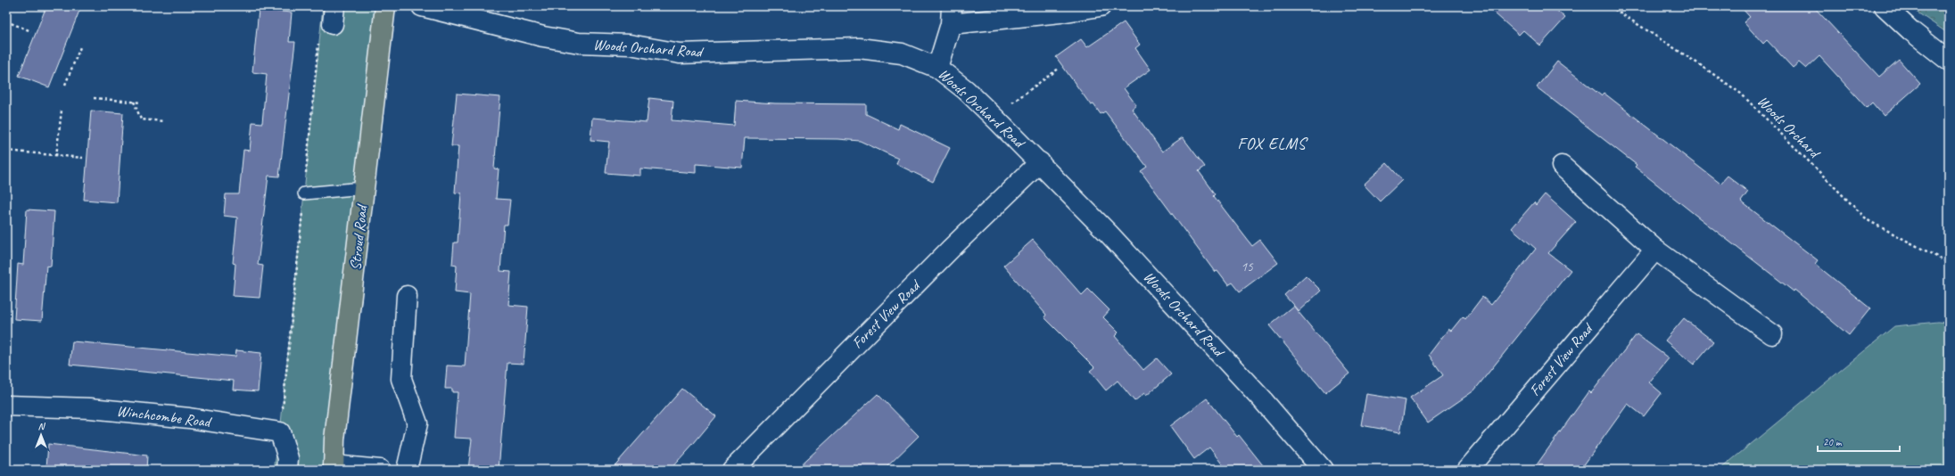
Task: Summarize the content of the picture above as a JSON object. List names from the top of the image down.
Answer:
{
  "streets": {
    "main road": ["Stroud Road"],
    "street": ["Woods Orchard Road", "Forest View Road", "Winchcombe Road"],
    "path": ["Woods Orchard"]
  },
  "crossings": [
    ["Woods Orchard Road", "Forest View Road"]
  ],
  "districts": ["FOX ELMS"],
  "house_numbers": ["15"],
  "scale_bar": "20 m",
  "north": "top"
}
